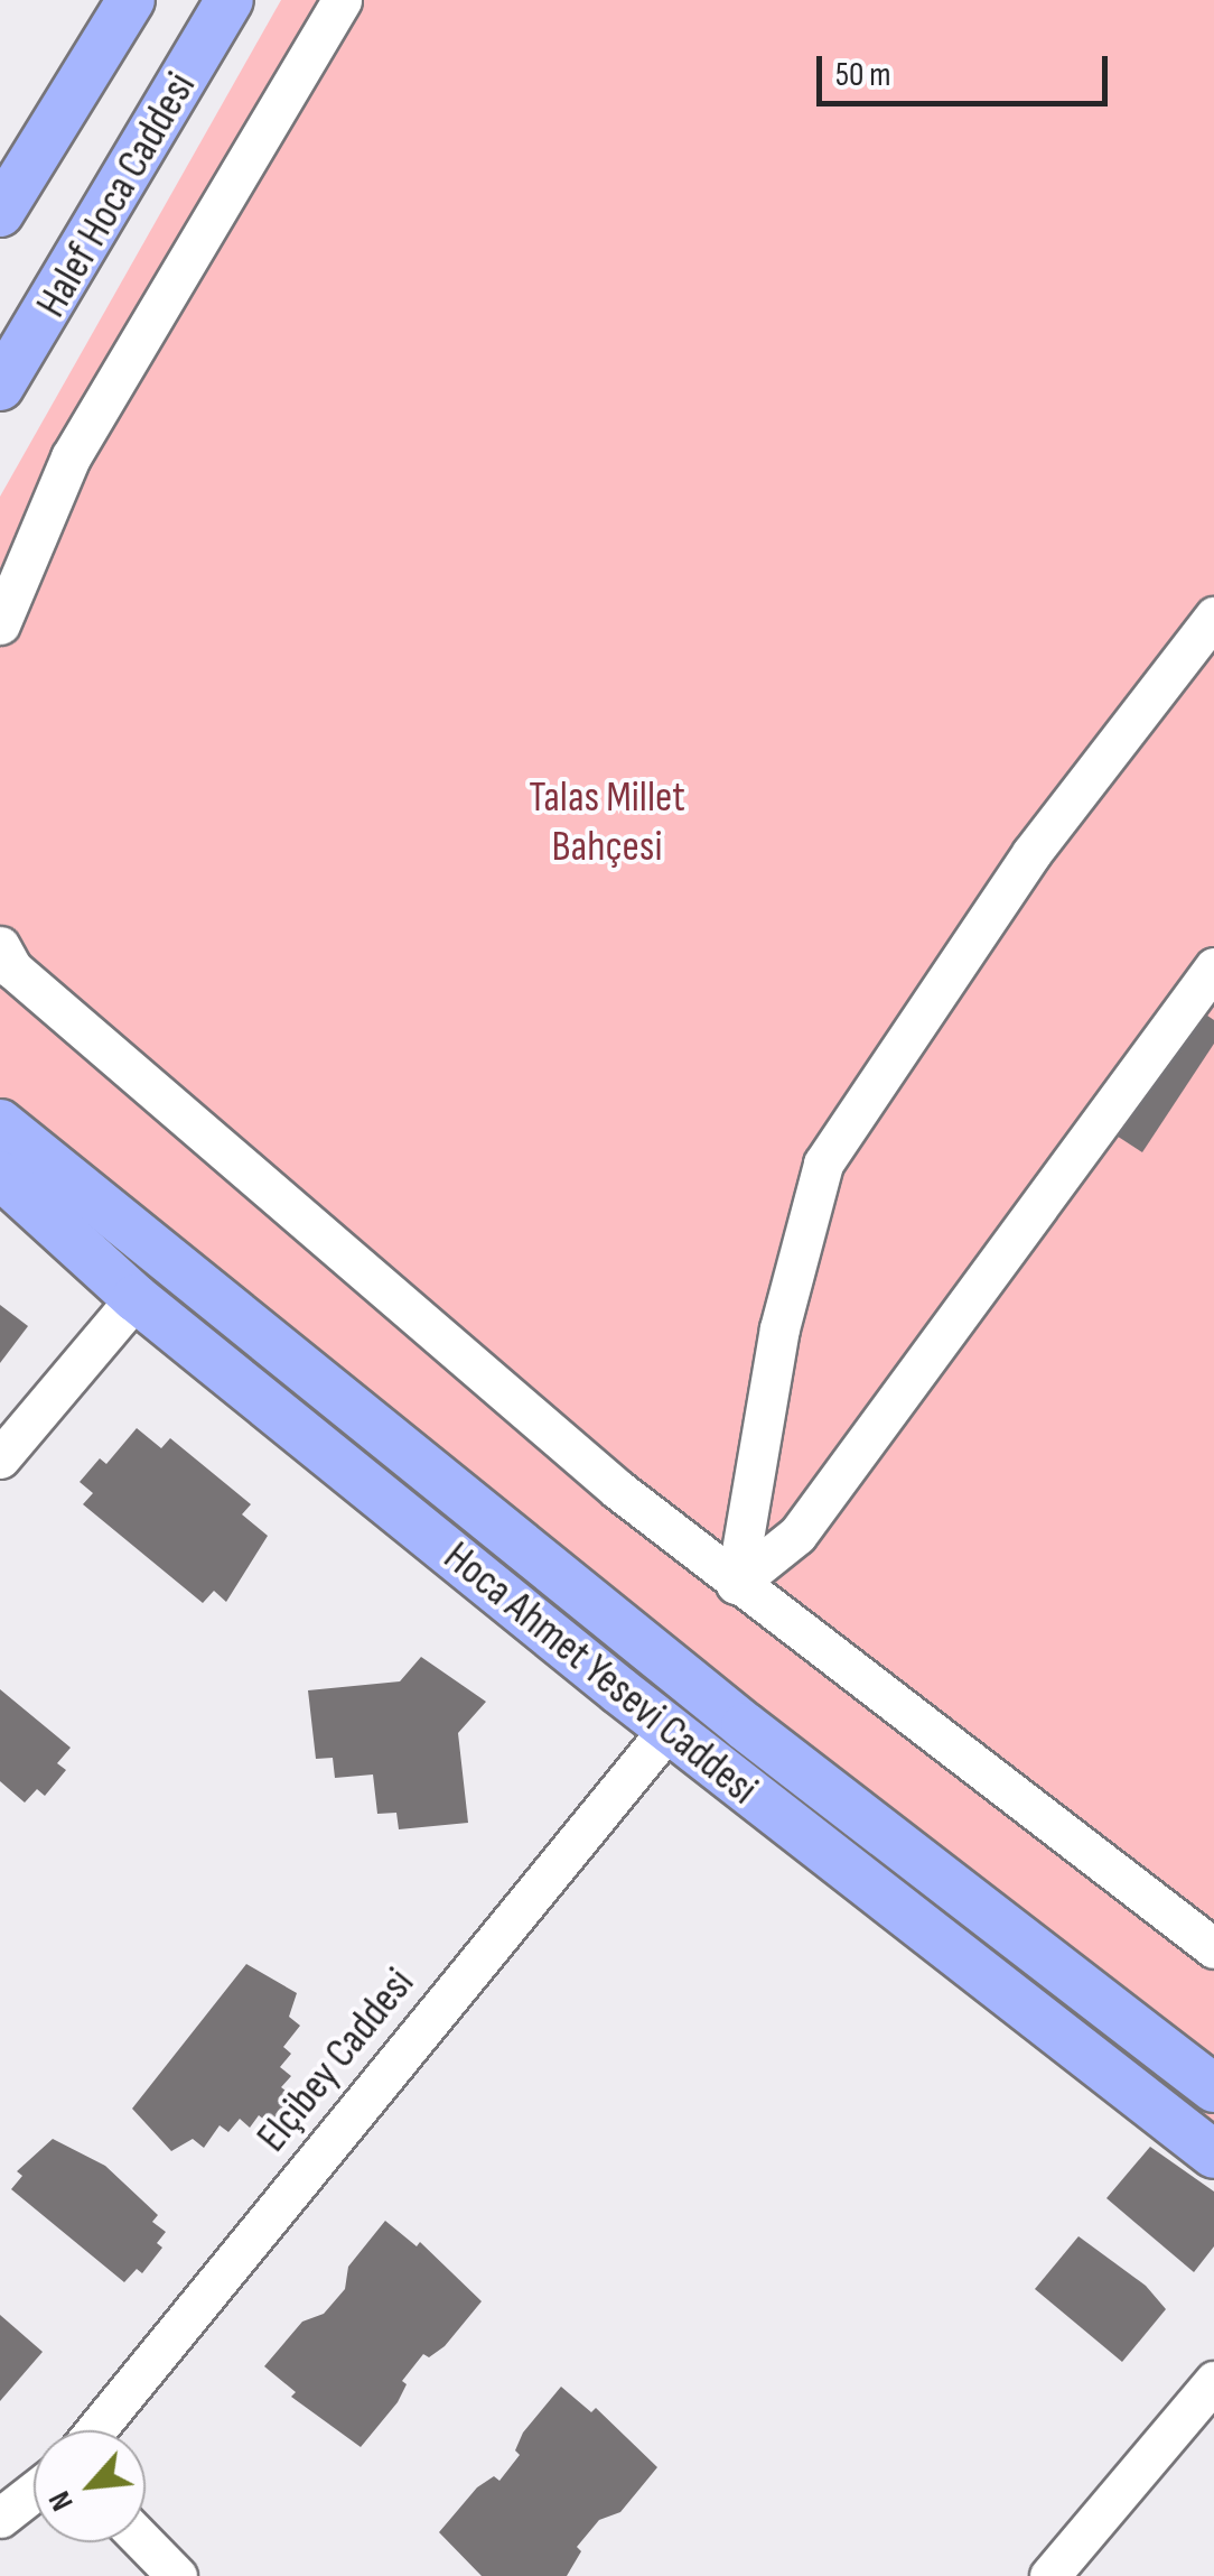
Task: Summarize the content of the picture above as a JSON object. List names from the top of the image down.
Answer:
{
  "streets": {
    "main road": ["Halef Hoca Caddesi", "Hoca Ahmet Yesevi Caddesi"],
    "street": ["Elçibey Caddesi"]
  },
  "crossings": [
    ["Hoca Ahmet Yesevi Caddesi", "Elçibey Caddesi"]
  ],
  "parks": ["Talas Millet Bahçesi"],
  "scale_bar": "50 m",
  "north": "bottom left"
}
